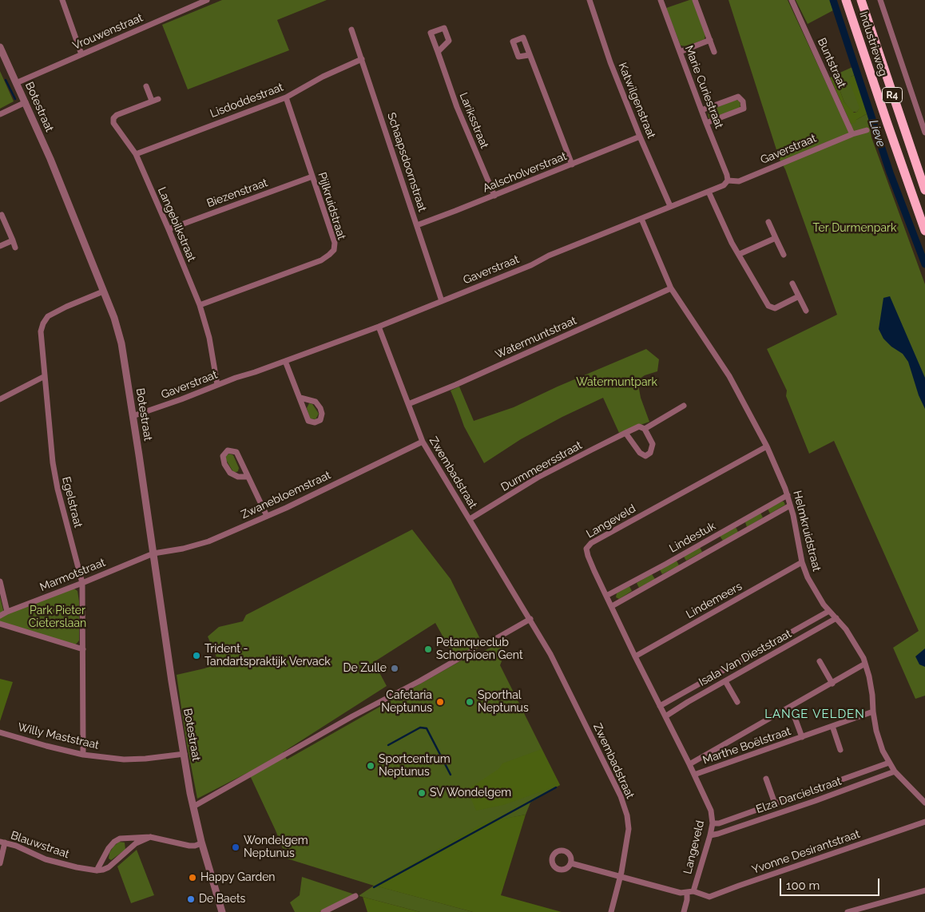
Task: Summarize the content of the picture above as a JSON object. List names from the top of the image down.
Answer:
{
  "streets": {
    "highway": ["Industrieweg", "R4"],
    "street": [
      "Vrouwenstraat",
      "Buntstraat",
      "Marie Curiestraat",
      "Lisdoddestraat",
      "Katwilgenstraat",
      "Botestraat",
      "Lariksstraat",
      "Gaverstraat",
      "Schaapsdoornstraat",
      "Aalscholverstraat",
      "Biezenstraat",
      "Pijlkruidstraat",
      "Langebilkstraat",
      "Watermuntstraat",
      "Durmmeersstraat",
      "Zwembadstraat",
      "Zwanebloemstraat",
      "Egelstraat",
      "Langeveld",
      "Helmkruidstraat",
      "Lindestuk",
      "Marmotstraat",
      "Lindemeers",
      "Isala Van Dieststraat",
      "Willy Maststraat",
      "Marthe Boëlstraat",
      "Elza Darcielstraat",
      "Blauwstraat",
      "Yvonne Desirantstraat"
    ]
  },
  "crossings": [
    ["Vrouwenstraat", "Botestraat"],
    ["Buntstraat", "Gaverstraat"],
    ["Marie Curiestraat", "Gaverstraat"],
    ["Lisdoddestraat", "Schaapsdoornstraat"],
    ["Lisdoddestraat", "Pijlkruidstraat"],
    ["Lisdoddestraat", "Langebilkstraat"],
    ["Katwilgenstraat", "Gaverstraat"],
    ["Katwilgenstraat", "Aalscholverstraat"],
    ["Botestraat", "Gaverstraat"],
    ["Botestraat", "Zwanebloemstraat"],
    ["Botestraat", "Egelstraat"],
    ["Botestraat", "Marmotstraat"],
    ["Botestraat", "Willy Maststraat"],
    ["Lariksstraat", "Aalscholverstraat"],
    ["Gaverstraat", "Schaapsdoornstraat"],
    ["Gaverstraat", "Langebilkstraat"],
    ["Gaverstraat", "Zwembadstraat"],
    ["Gaverstraat", "Helmkruidstraat"],
    ["Schaapsdoornstraat", "Aalscholverstraat"],
    ["Biezenstraat", "Pijlkruidstraat"],
    ["Biezenstraat", "Langebilkstraat"],
    ["Pijlkruidstraat", "Langebilkstraat"],
    ["Watermuntstraat", "Zwembadstraat"],
    ["Watermuntstraat", "Helmkruidstraat"],
    ["Durmmeersstraat", "Zwembadstraat"],
    ["Zwembadstraat", "Zwanebloemstraat"],
    ["Zwanebloemstraat", "Marmotstraat"],
    ["Egelstraat", "Marmotstraat"],
    ["Egelstraat", "Willy Maststraat"],
    ["Langeveld", "Helmkruidstraat"],
    ["Langeveld", "Lindestuk"],
    ["Langeveld", "Lindemeers"],
    ["Langeveld", "Isala Van Dieststraat"],
    ["Langeveld", "Marthe Boëlstraat"],
    ["Langeveld", "Elza Darcielstraat"],
    ["Langeveld", "Yvonne Desirantstraat"],
    ["Helmkruidstraat", "Lindestuk"],
    ["Helmkruidstraat", "Lindemeers"],
    ["Helmkruidstraat", "Isala Van Dieststraat"],
    ["Helmkruidstraat", "Marthe Boëlstraat"],
    ["Helmkruidstraat", "Elza Darcielstraat"]
  ],
  "districts": ["LANGE VELDEN"],
  "water": ["Lieve"],
  "parks": ["Ter Durmenpark", "Watermuntpark", "Park Pieter Cieterslaan"],
  "places": [
    "Petanqueclub Schorpioen Gent",
    "Trident - Tandartspraktijk Vervack",
    "De Zulle",
    "Cafetaria Neptunus",
    "Sporthal Neptunus",
    "Sportcentrum Neptunus",
    "SV Wondelgem",
    "Wondelgem Neptunus",
    "Happy Garden",
    "De Baets"
  ],
  "scale_bar": "100 m"
}
